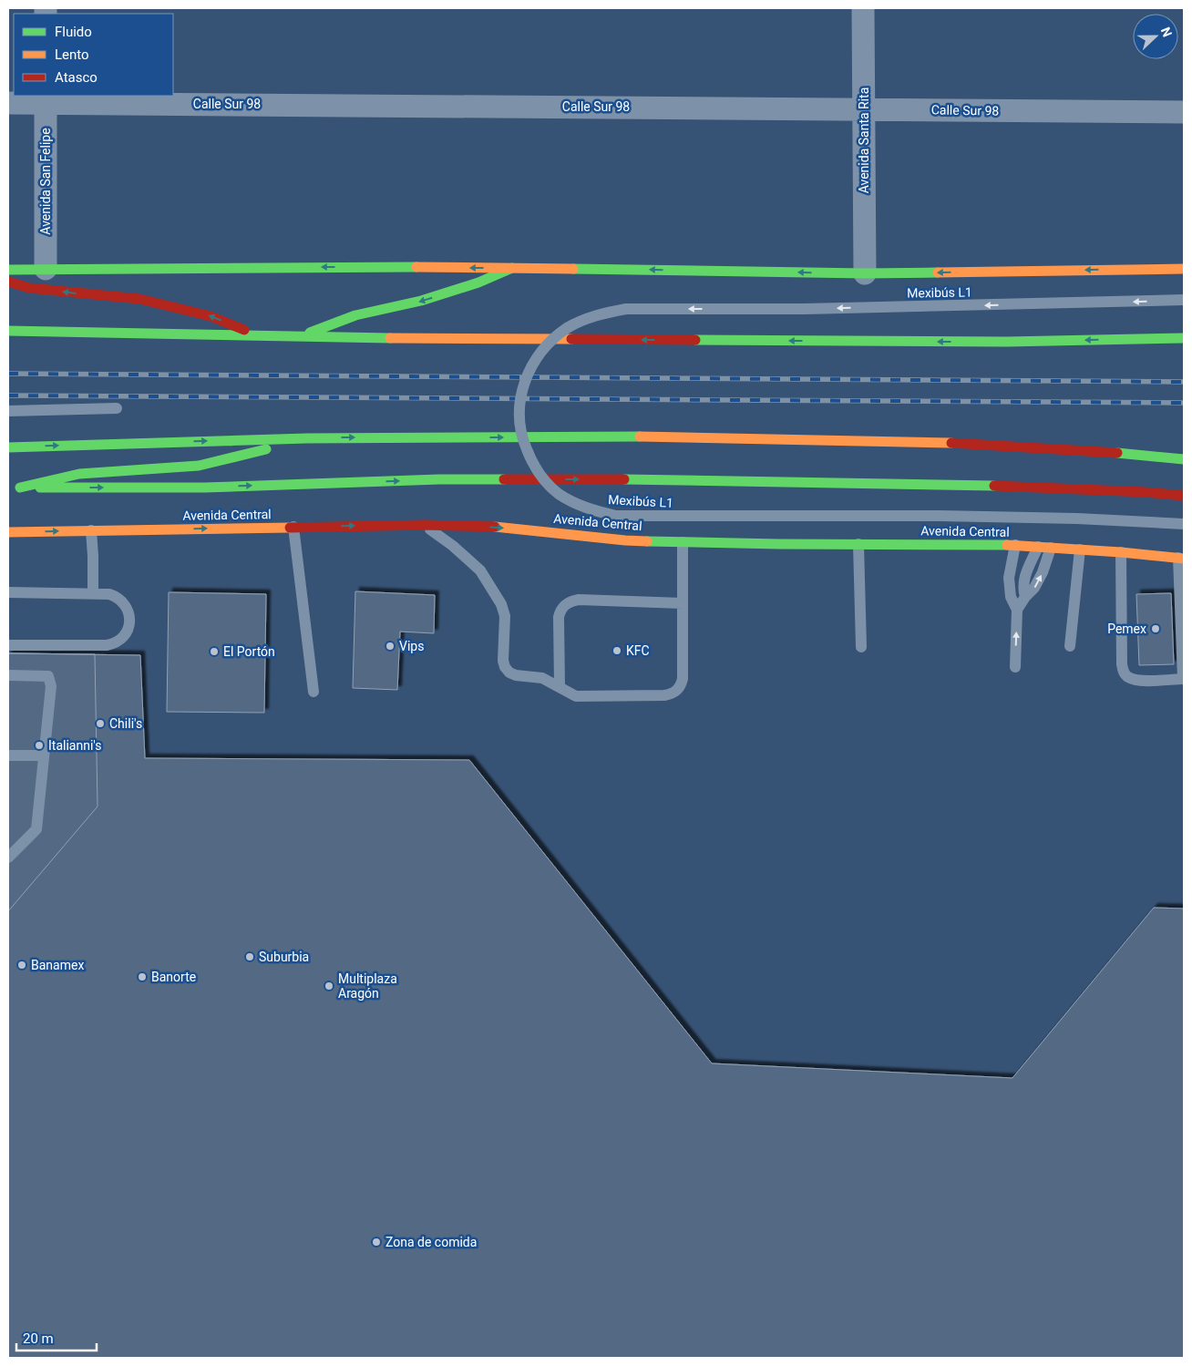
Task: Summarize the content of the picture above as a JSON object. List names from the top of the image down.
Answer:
{
  "streets": {
    "main road": ["Avenida Central"],
    "street": ["Calle Sur 98", "Avenida Santa Rita", "Avenida San Felipe"],
    "lane": ["Mexibús L1"]
  },
  "crossings": [
    ["Calle Sur 98", "Avenida Santa Rita"],
    ["Calle Sur 98", "Avenida San Felipe"]
  ],
  "places": [
    "Pemex",
    "Vips",
    "KFC",
    "El Portón",
    "Chili's",
    "Italianni's",
    "Suburbia",
    "Banamex",
    "Banorte",
    "Multiplaza Aragón",
    "Zona de comida"
  ],
  "legend": ["Fluido", "Lento", "Atasco"],
  "scale_bar": "20 m",
  "north": "right"
}
